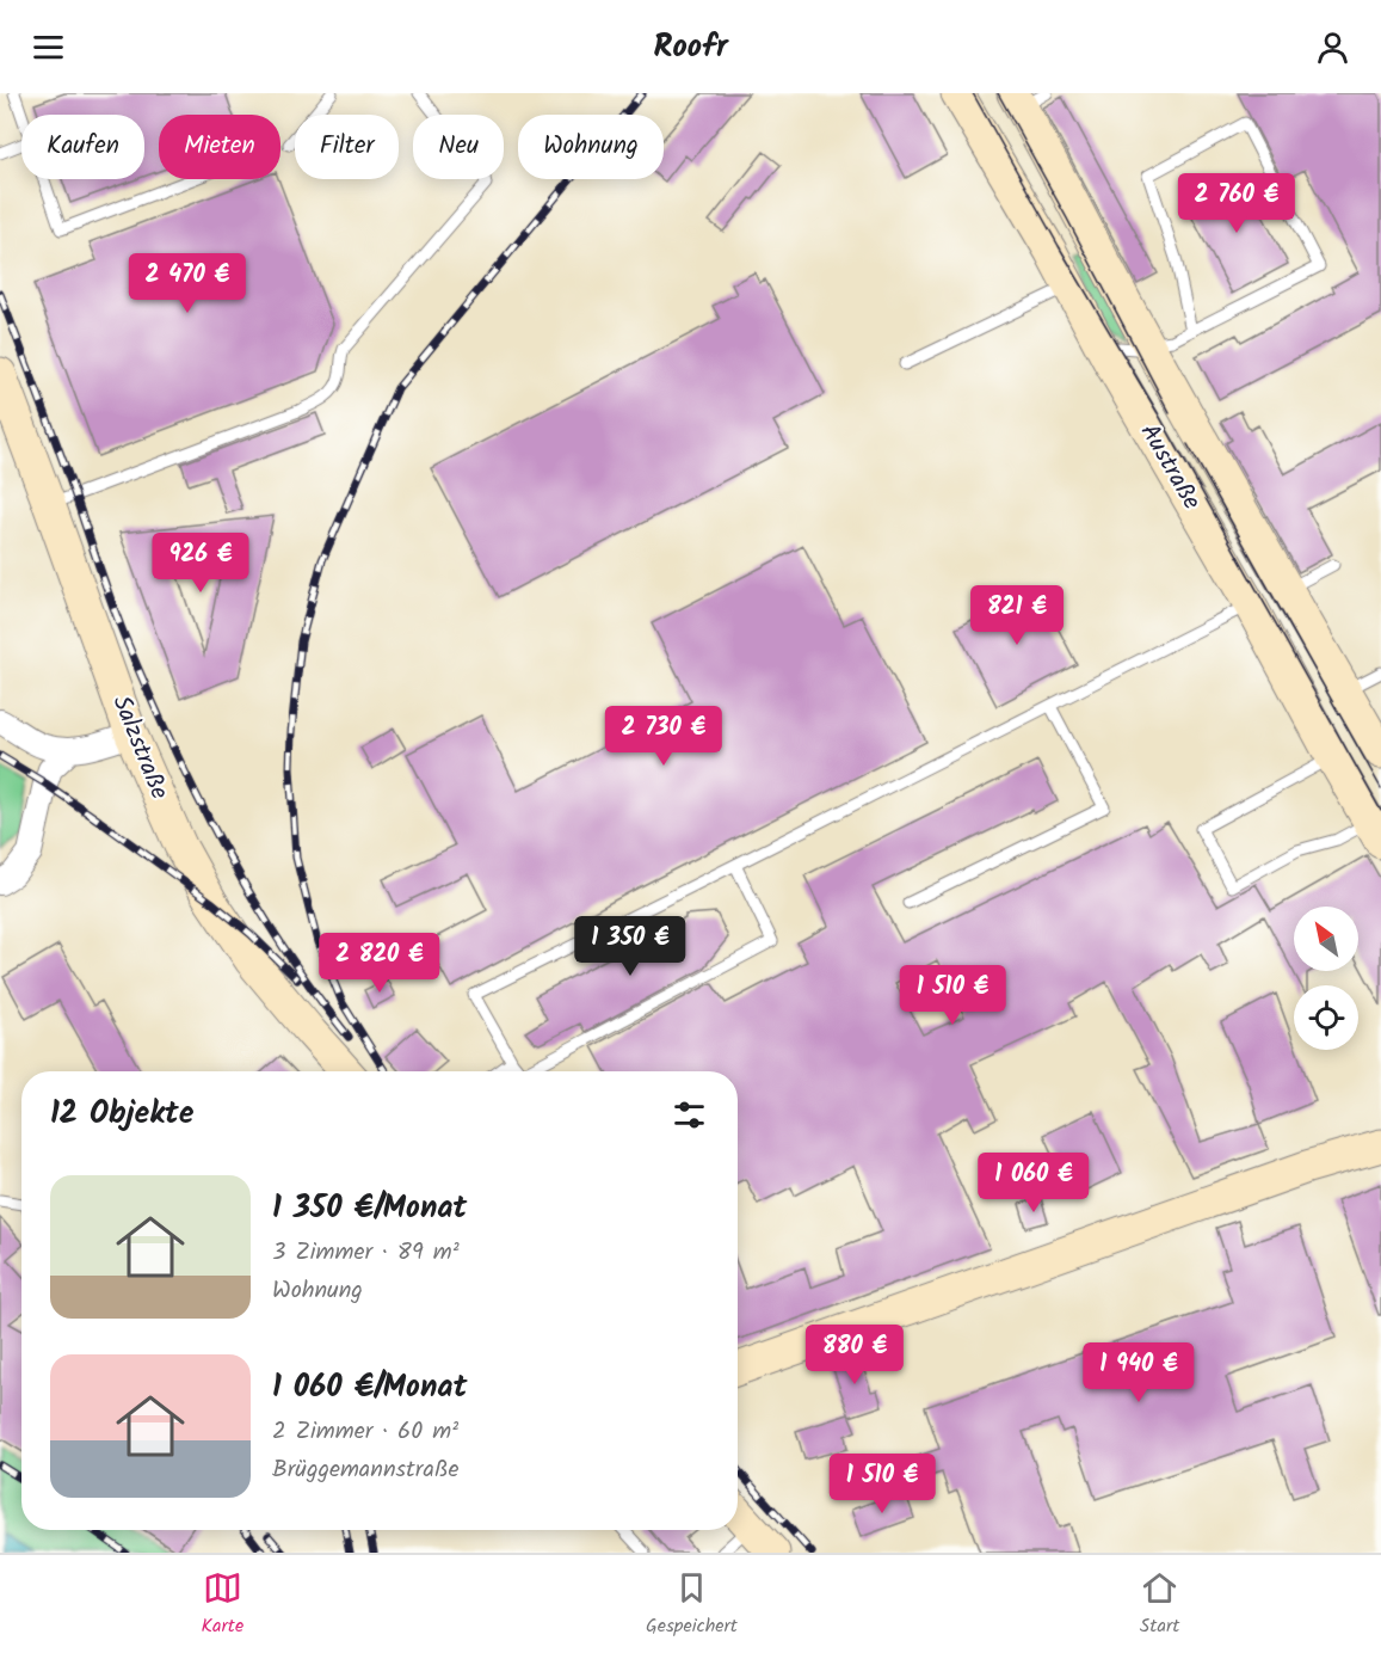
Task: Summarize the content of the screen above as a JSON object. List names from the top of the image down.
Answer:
{
  "streets": {
    "street": ["Austraße", "Salzstraße"]
  },
  "north": "top left",
  "page": {
    "header": "Roofr",
    "chip": [
      "Kaufen",
      "Mieten",
      "Filter",
      "Neu",
      "Wohnung"
    ],
    "price": [
      "2 760 €",
      "2 470 €",
      "926 €",
      "821 €",
      "2 730 €",
      "1 350 €",
      "2 820 €",
      "1 510 €",
      "1 060 €",
      "880 €",
      "1 940 €",
      "1 510 €"
    ],
    "heading": "12 Objekte",
    "list": [
      {
        "name": "1 350 €/Monat",
        "note": "3 Zimmer · 89 m² · Wohnung"
      },
      {
        "name": "1 060 €/Monat",
        "note": "2 Zimmer · 60 m² · Brüggemannstraße"
      }
    ],
    "tabs": ["Karte", "Gespeichert", "Start"]
  }
}
